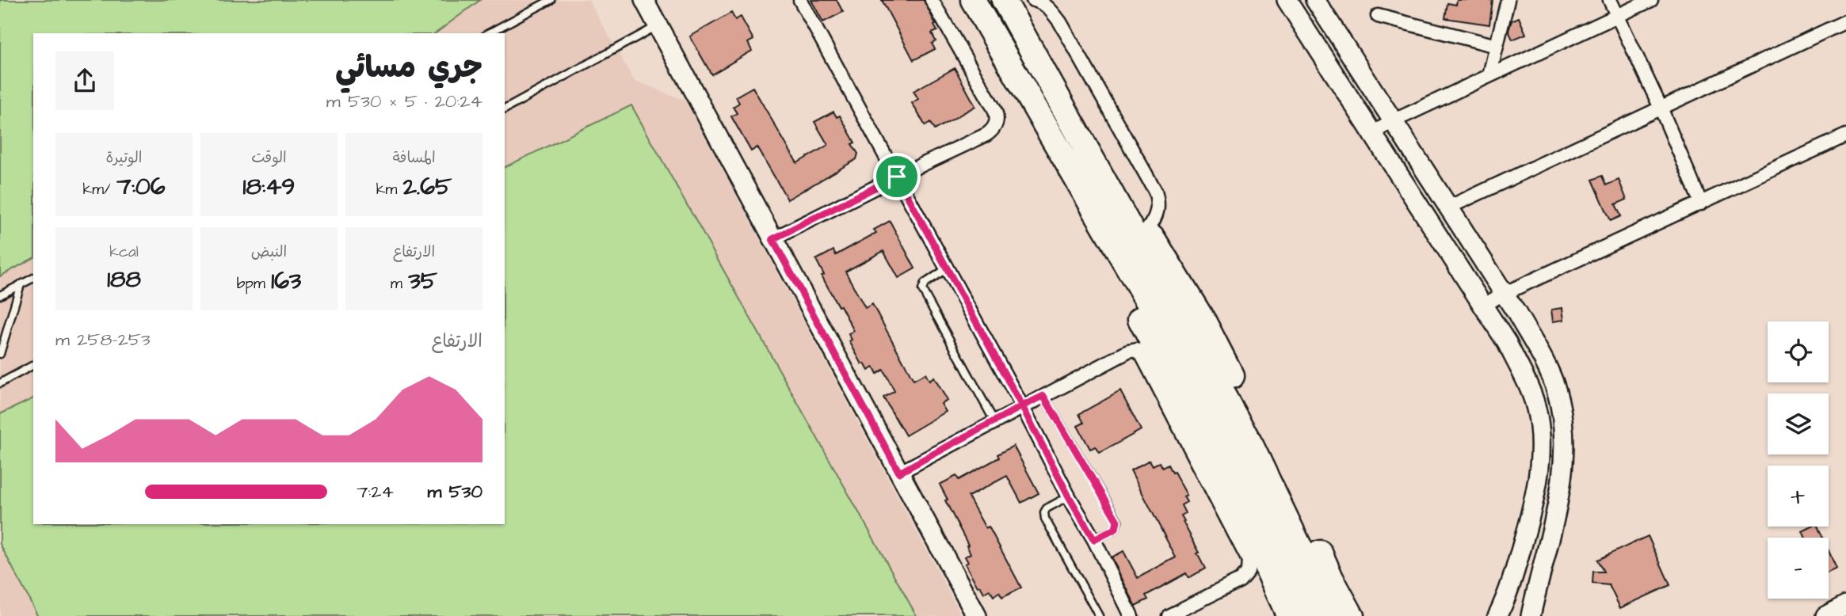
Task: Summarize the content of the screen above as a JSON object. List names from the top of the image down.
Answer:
{
  "page": {
    "heading": ["جري مسائي", "20:24 · 5 × 530 m"],
    "stats": [
      ["المسافة", "2.65 km"],
      ["الوقت", "18:49"],
      ["الوتيرة", "7:06 /km"],
      ["الارتفاع", "35 m"],
      ["النبض", "163 bpm"],
      ["kcal", "188"]
    ],
    "chart": ["الارتفاع", "253–258 m"],
    "map_buttons": ["+", "−"],
    "list": [
      {
        "name": "530 m",
        "note": "7:24"
      }
    ]
  }
}
